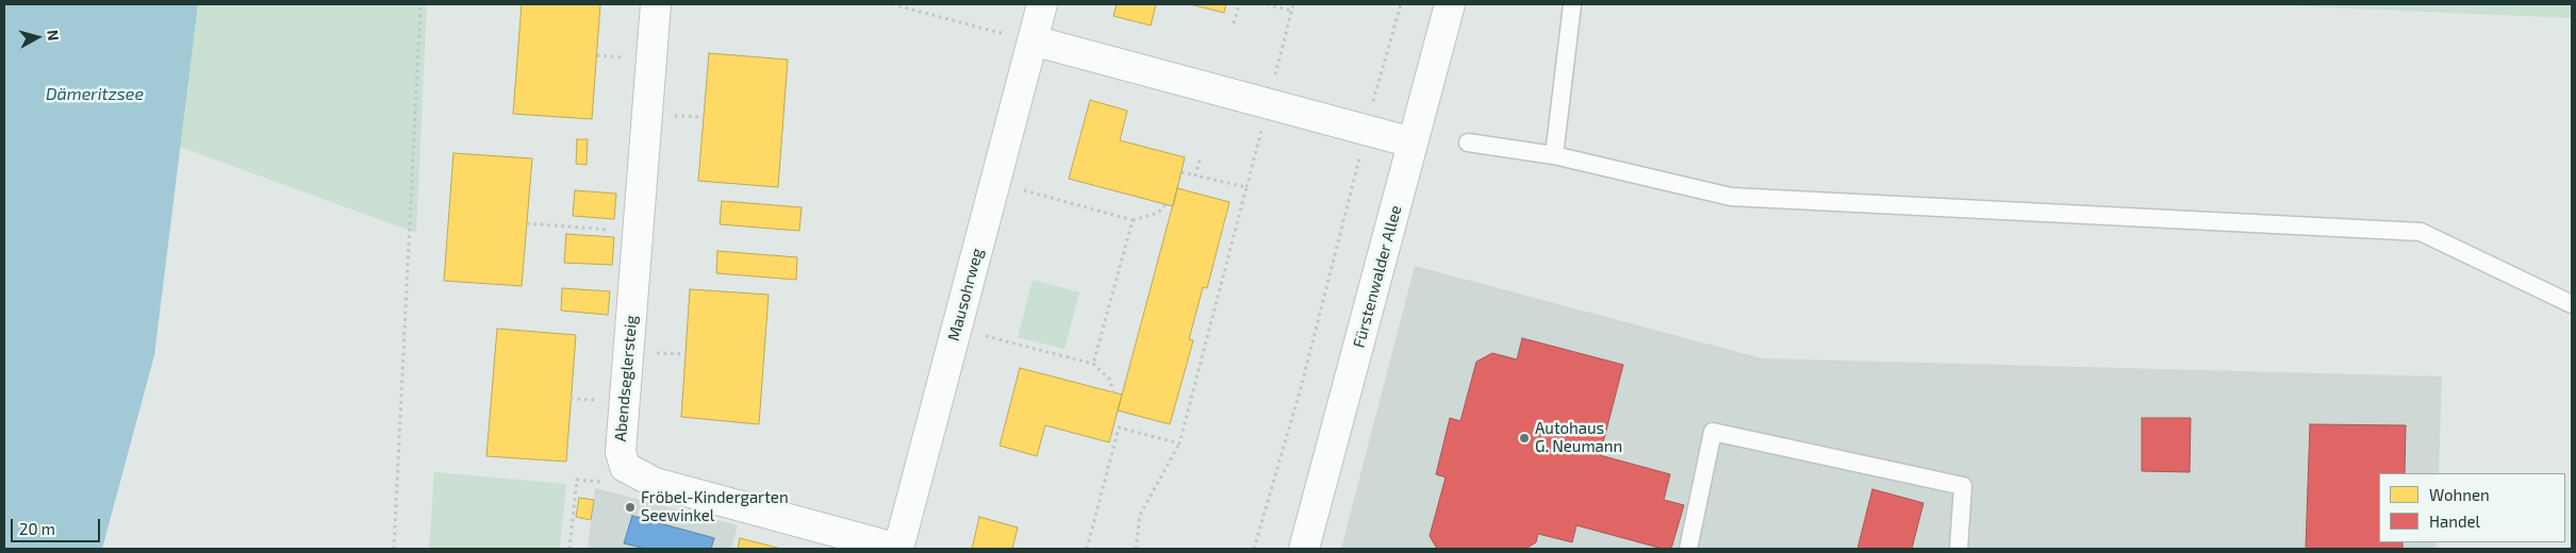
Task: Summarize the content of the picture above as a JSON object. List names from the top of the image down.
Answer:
{
  "streets": {
    "street": ["Fürstenwalder Allee", "Mausohrweg", "Abendseglersteig"]
  },
  "crossings": [
    ["Mausohrweg", "Abendseglersteig"]
  ],
  "water": ["Dämeritzsee"],
  "places": ["Autohaus G. Neumann", "Fröbel-Kindergarten Seewinkel"],
  "legend": ["Wohnen", "Handel"],
  "scale_bar": "20 m",
  "north": "right"
}
